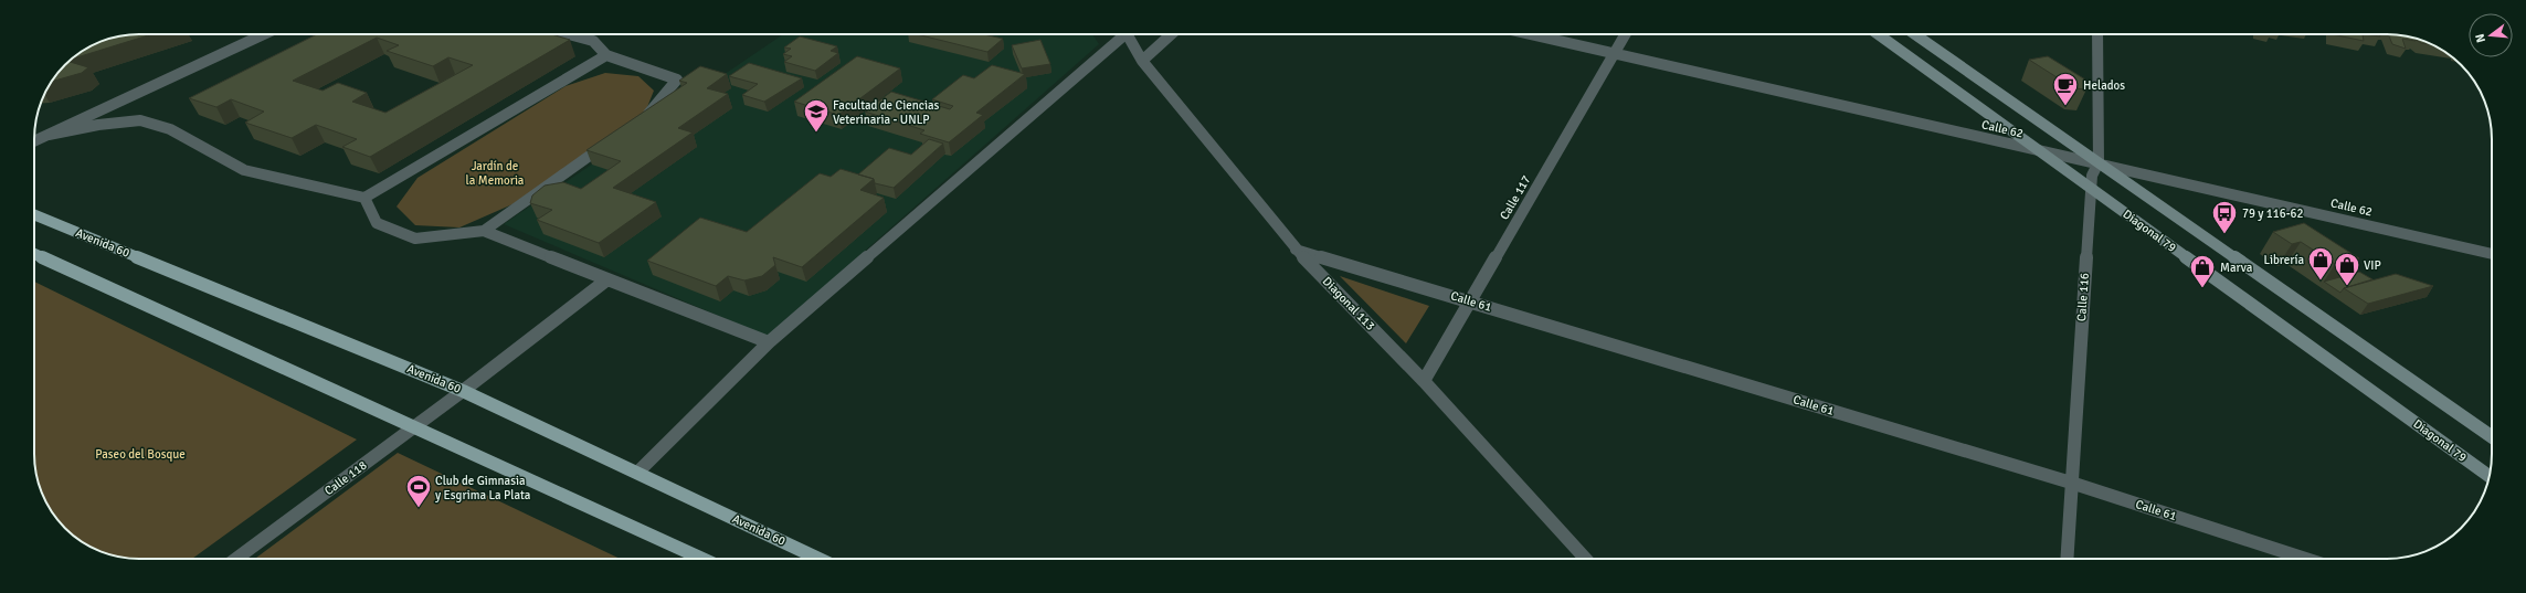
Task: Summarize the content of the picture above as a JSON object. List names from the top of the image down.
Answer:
{
  "streets": {
    "main road": ["Diagonal 79", "Avenida 60"],
    "street": [
      "Calle 62",
      "Calle 117",
      "Calle 116",
      "Calle 61",
      "Diagonal 113",
      "Calle 118"
    ]
  },
  "crossings": [
    ["Calle 62", "Calle 117"],
    ["Calle 62", "Diagonal 79"],
    ["Calle 62", "Calle 116"],
    ["Calle 117", "Calle 61"],
    ["Calle 117", "Diagonal 113"],
    ["Diagonal 79", "Calle 116"],
    ["Avenida 60", "Calle 118"],
    ["Calle 116", "Calle 61"],
    ["Calle 61", "Diagonal 113"]
  ],
  "parks": ["Jardín de la Memoria", "Paseo del Bosque"],
  "places": {
    "cafe": ["Helados"],
    "school or university": ["Facultad de Ciencias Veterinaria - UNLP"],
    "bus stop": ["79 y 116-62"],
    "shop": ["Librería", "VIP", "Marva"],
    "sports": ["Club de Gimnasia y Esgrima La Plata"]
  },
  "north": "left"
}
